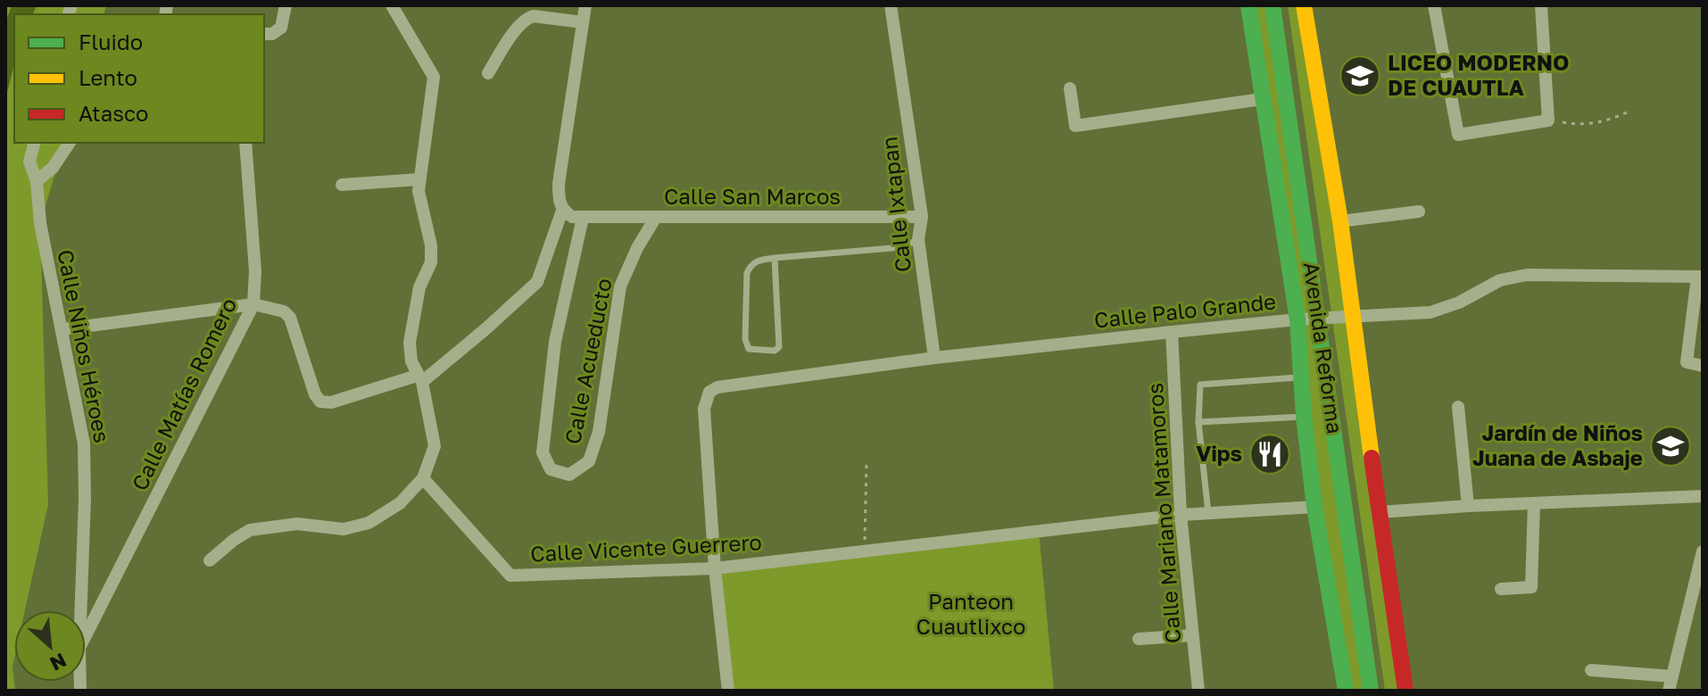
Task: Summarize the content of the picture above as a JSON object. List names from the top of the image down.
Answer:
{
  "streets": {
    "street": [
      "Calle San Marcos",
      "Calle Ixtapan",
      "Calle Palo Grande",
      "Calle Niños Héroes",
      "Avenida Reforma",
      "Calle Acueducto",
      "Calle Matías Romero",
      "Calle Mariano Matamoros",
      "Calle Vicente Guerrero"
    ]
  },
  "crossings": [
    ["Calle San Marcos", "Calle Ixtapan"],
    ["Calle San Marcos", "Calle Acueducto"],
    ["Calle Ixtapan", "Calle Palo Grande"],
    ["Calle Palo Grande", "Avenida Reforma"],
    ["Calle Palo Grande", "Calle Mariano Matamoros"],
    ["Calle Palo Grande", "Calle Vicente Guerrero"],
    ["Calle Mariano Matamoros", "Calle Vicente Guerrero"]
  ],
  "parks": ["Panteon Cuautlixco"],
  "places": {
    "school or university": ["LICEO MODERNO DE CUAUTLA", "Jardín de Niños Juana de Asbaje"],
    "restaurant": ["Vips"]
  },
  "legend": ["Fluido", "Lento", "Atasco"],
  "north": "bottom right"
}
